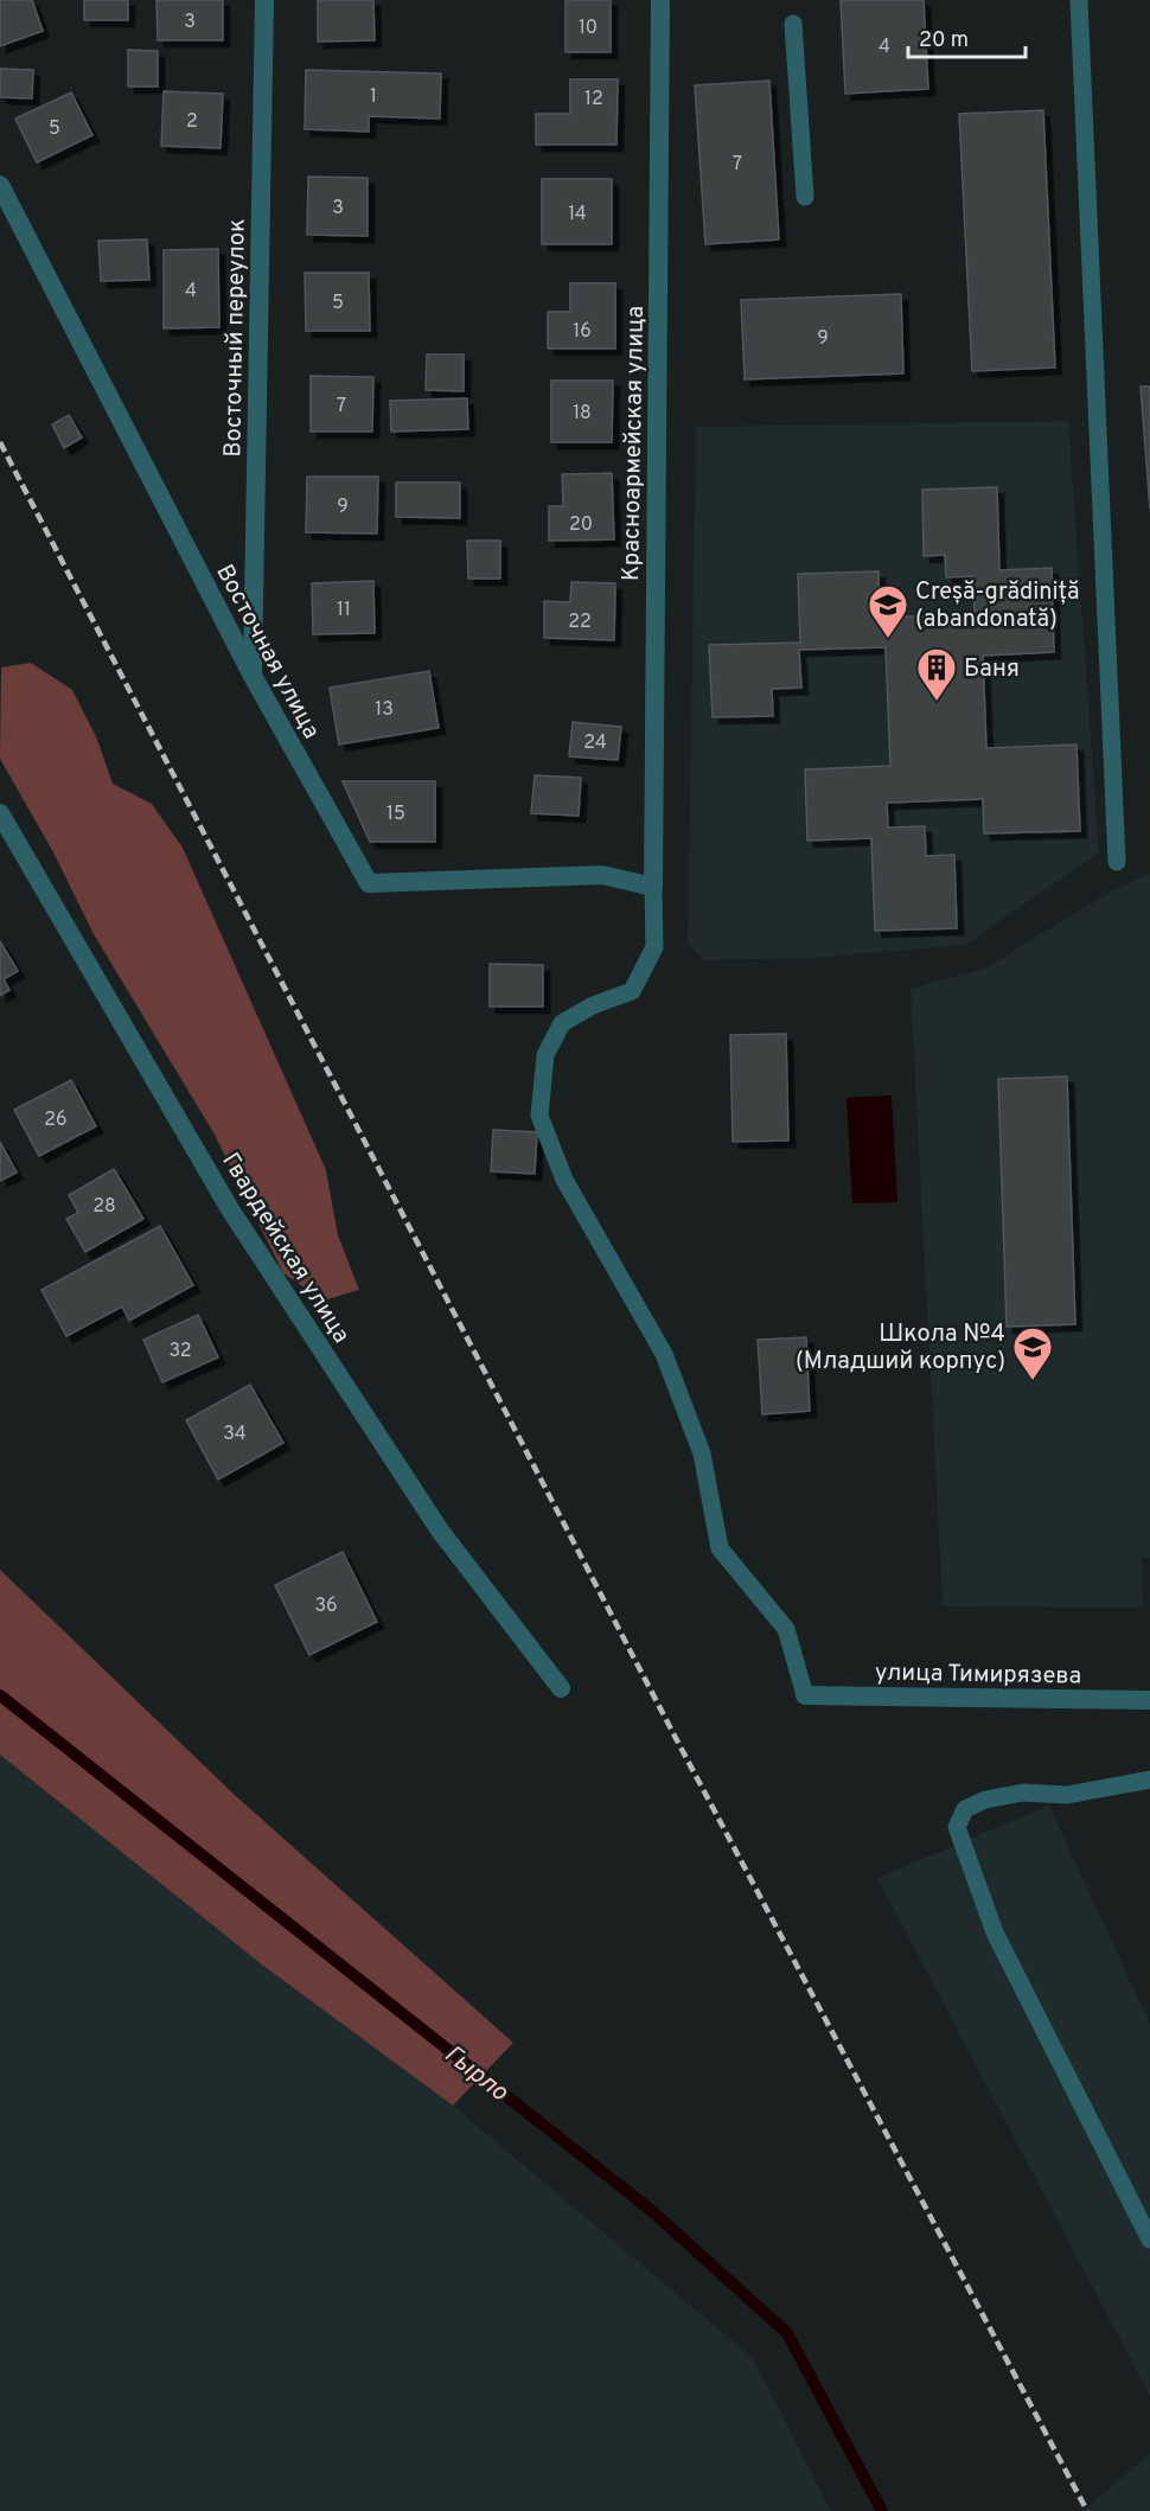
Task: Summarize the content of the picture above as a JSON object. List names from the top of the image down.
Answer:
{
  "streets": {
    "street": [
      "Восточный переулок",
      "Красноармейская улица",
      "Восточная улица",
      "Гвардейская улица",
      "улица Тимирязева"
    ]
  },
  "crossings": [
    ["Восточный переулок", "Восточная улица"],
    ["Красноармейская улица", "Восточная улица"]
  ],
  "water": ["Гырло"],
  "places": {
    "school or university": ["Creșă-grădiniță (abandonată)", "Школа №4 (Младший корпус)"],
    "building": ["Баня"]
  },
  "house_numbers": [
    "3",
    "10",
    "4",
    "1",
    "12",
    "2",
    "5",
    "7",
    "3",
    "14",
    "4",
    "5",
    "16",
    "9",
    "7",
    "18",
    "9",
    "20",
    "11",
    "22",
    "13",
    "24",
    "15",
    "26",
    "28",
    "32",
    "34",
    "36"
  ],
  "scale_bar": "20 m"
}
